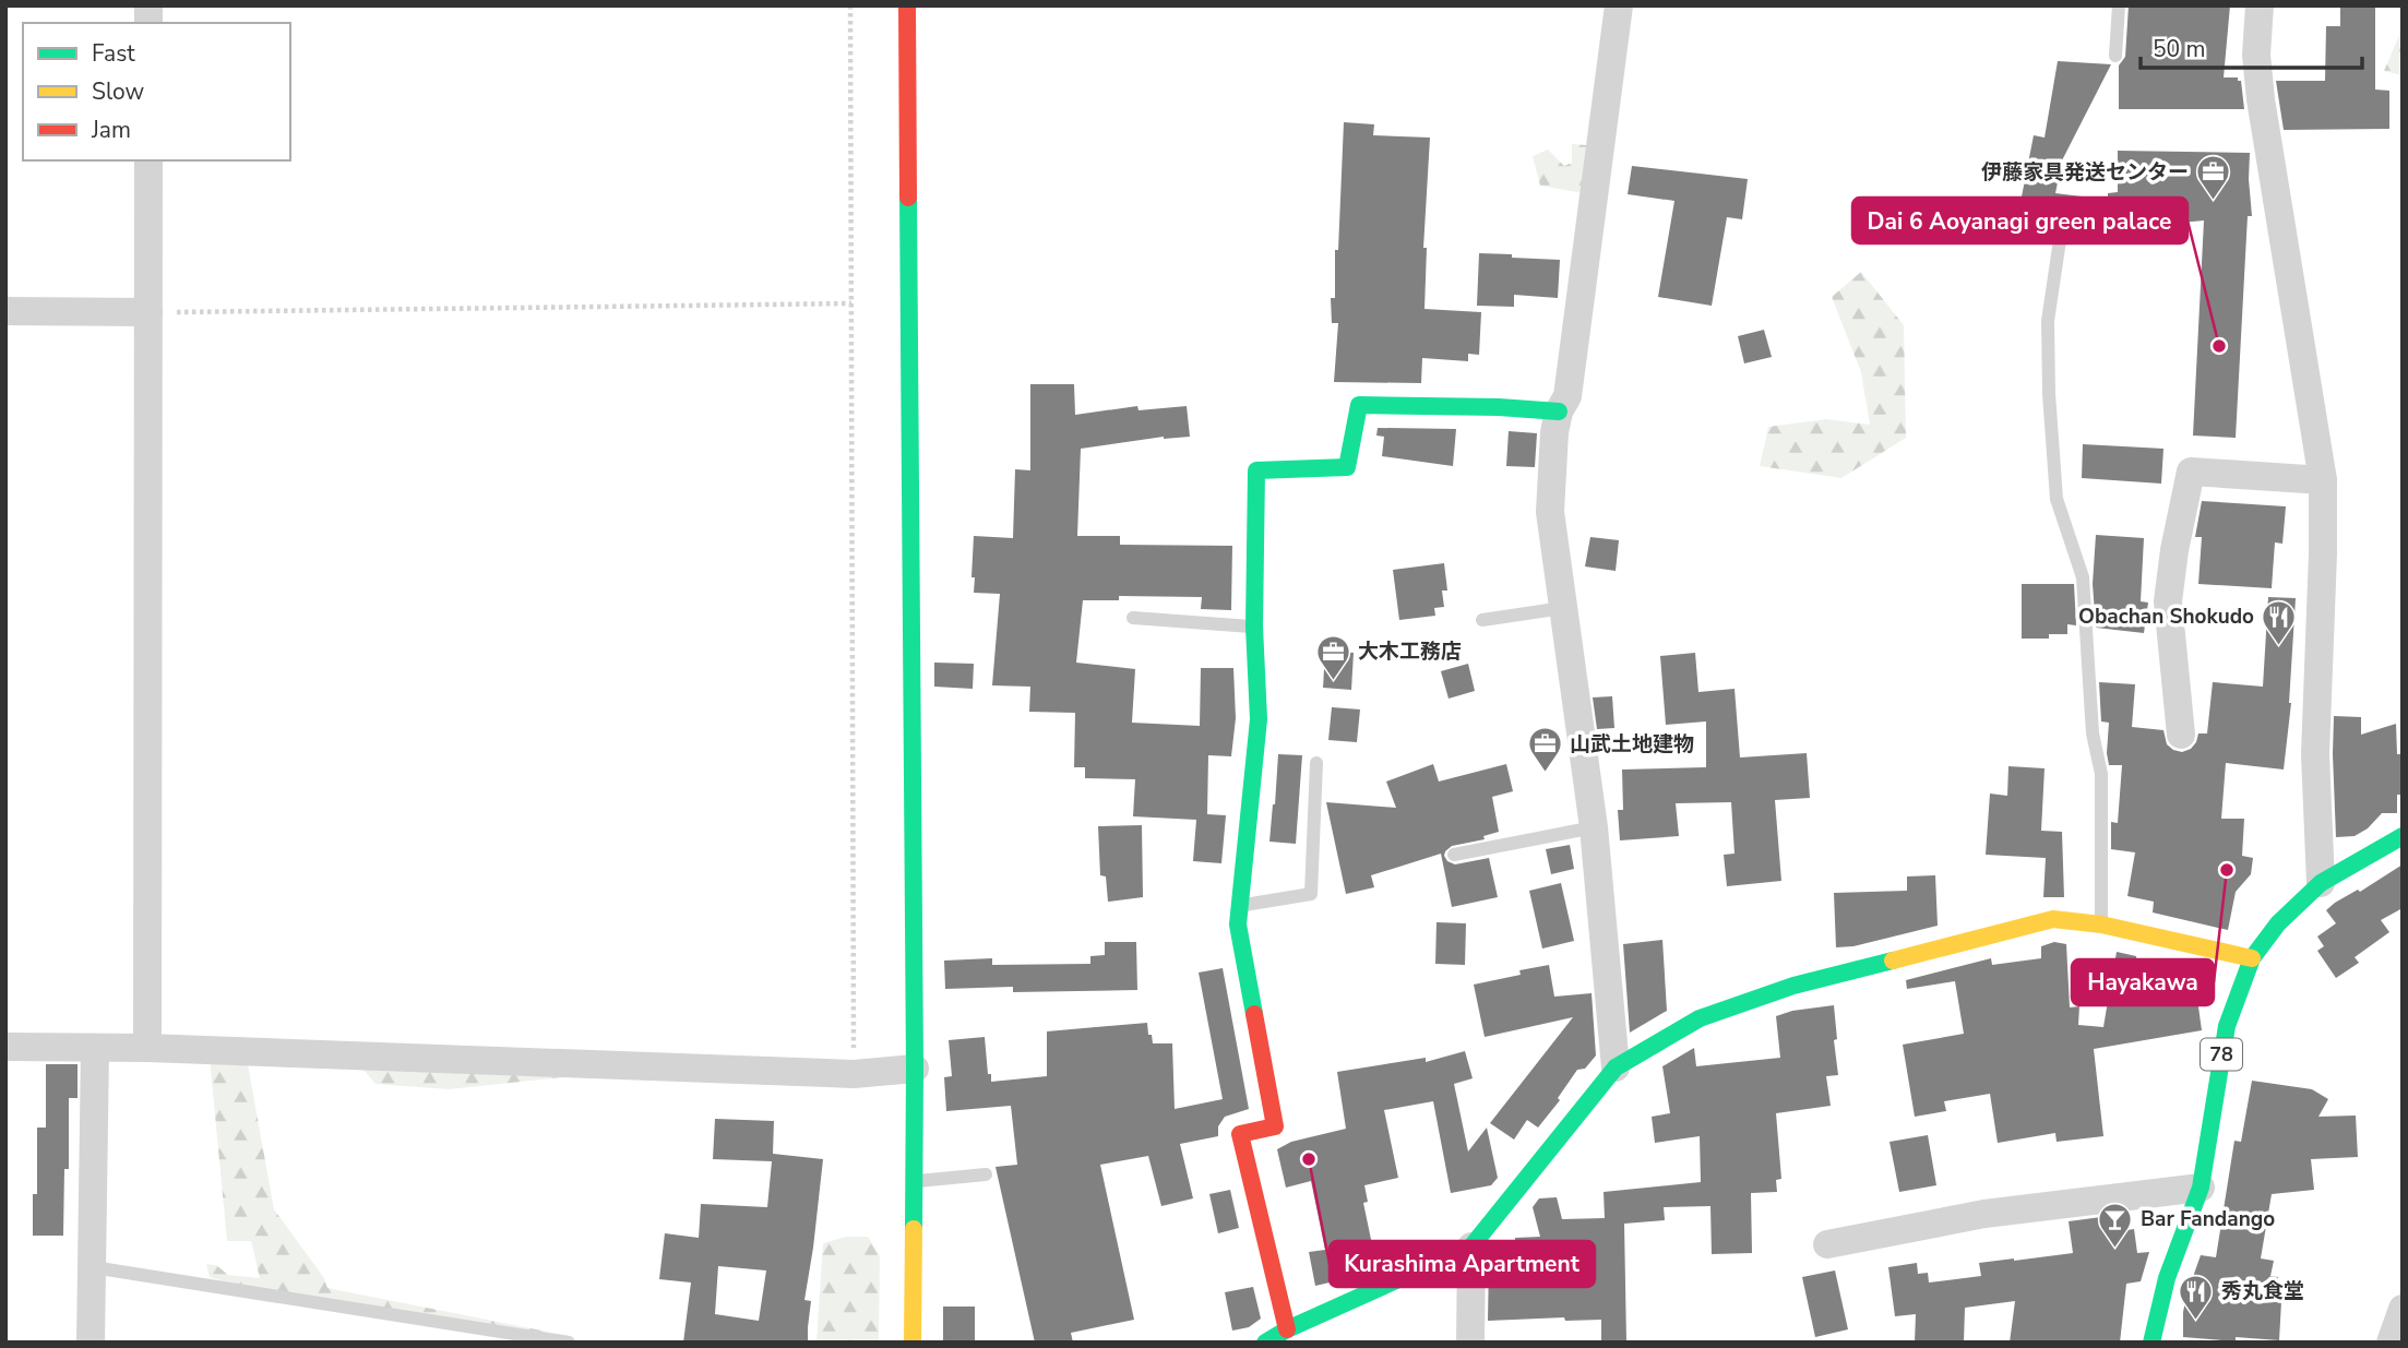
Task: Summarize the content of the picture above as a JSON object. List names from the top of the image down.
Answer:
{
  "streets": {
    "street": ["78"]
  },
  "places": {
    "office": ["伊藤家具発送センター", "大木工務店", "山武土地建物"],
    "other": ["Dai 6 Aoyanagi green palace", "Hayakawa", "Kurashima Apartment"],
    "restaurant": ["Obachan Shokudo", "秀丸食堂"],
    "bar": ["Bar Fandango"]
  },
  "legend": ["Fast", "Slow", "Jam"],
  "scale_bar": "50 m"
}
